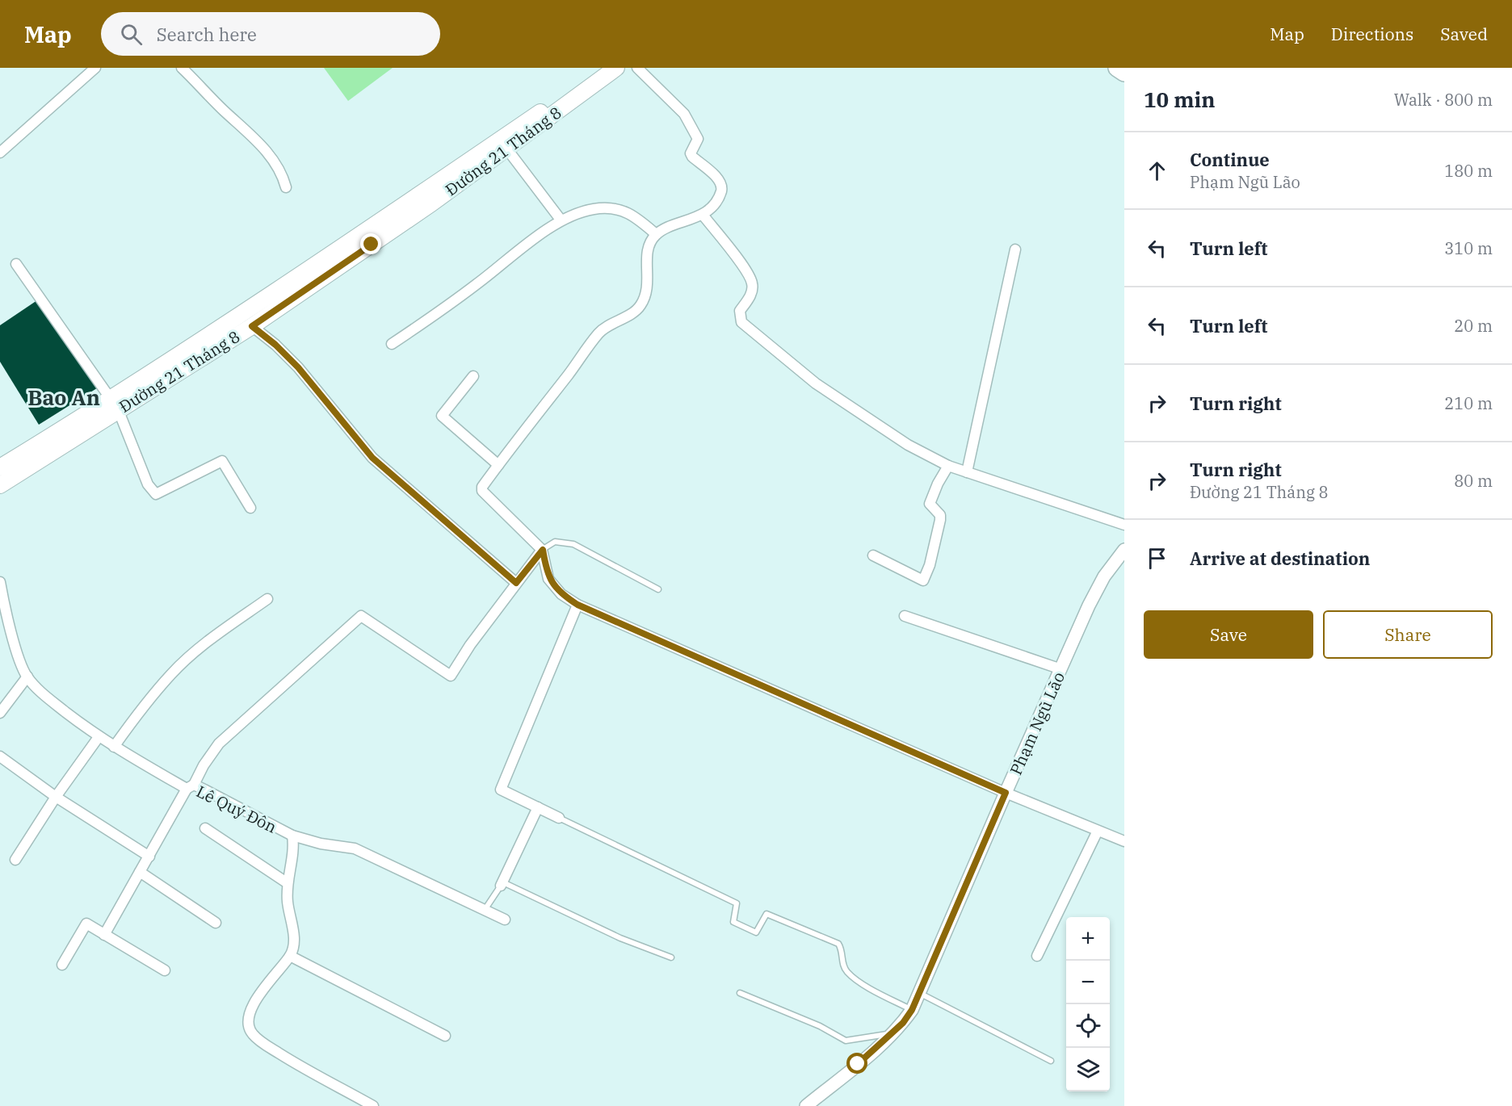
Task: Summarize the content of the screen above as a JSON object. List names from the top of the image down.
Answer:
{
  "streets": {
    "main road": ["Đường 21 Tháng 8"],
    "street": ["Phạm Ngũ Lão", "Lê Quý Đôn"]
  },
  "districts": ["Bao An"],
  "page": {
    "header": "Map",
    "search": "Search here",
    "nav": ["Map", "Directions", "Saved"],
    "heading": ["10 min", "Walk · 800 m"],
    "list": [
      ["Continue", "Phạm Ngũ Lão", "180 m"],
      ["Turn left", "310 m"],
      ["Turn left", "20 m"],
      ["Turn right", "210 m"],
      ["Turn right", "Đường 21 Tháng 8", "80 m"],
      "Arrive at destination"
    ],
    "buttons": ["Save", "Share"],
    "map_buttons": ["+", "−"]
  }
}
